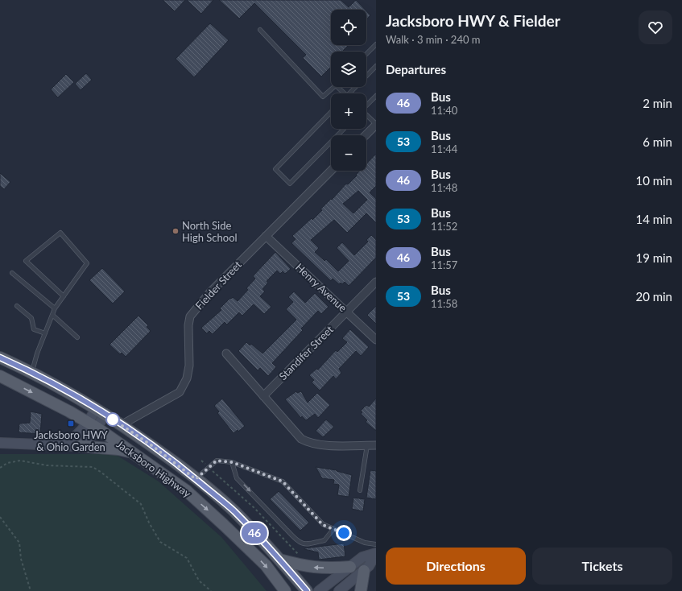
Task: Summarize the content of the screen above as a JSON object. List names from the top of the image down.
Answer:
{
  "streets": {
    "main road": ["Jacksboro Highway"],
    "street": ["Fielder Street", "Henry Avenue", "Standifer Street"]
  },
  "crossings": [
    ["Fielder Street", "Henry Avenue"],
    ["Fielder Street", "Jacksboro Highway"],
    ["Henry Avenue", "Standifer Street"]
  ],
  "places": {
    "other": ["North Side High School"],
    "transit": ["Jacksboro HWY & Ohio Garden"]
  },
  "lines": ["bus line 46"],
  "page": {
    "on_map": "46",
    "heading": [
      ["Jacksboro HWY & Fielder", "Walk · 3 min · 240 m"],
      "Departures"
    ],
    "map_buttons": ["+", "−"],
    "list": [
      {
        "mark": "46",
        "name": "Bus",
        "note": "11:40",
        "value": "2 min"
      },
      {
        "mark": "53",
        "name": "Bus",
        "note": "11:44",
        "value": "6 min"
      },
      {
        "mark": "46",
        "name": "Bus",
        "note": "11:48",
        "value": "10 min"
      },
      {
        "mark": "53",
        "name": "Bus",
        "note": "11:52",
        "value": "14 min"
      },
      {
        "mark": "46",
        "name": "Bus",
        "note": "11:57",
        "value": "19 min"
      },
      {
        "mark": "53",
        "name": "Bus",
        "note": "11:58",
        "value": "20 min"
      }
    ],
    "buttons": ["Directions", "Tickets"]
  }
}
